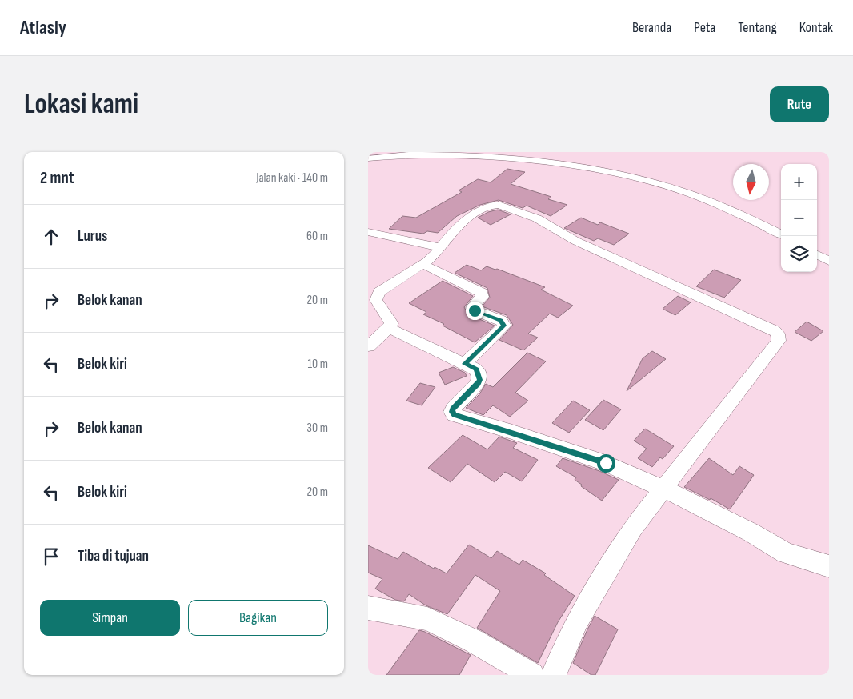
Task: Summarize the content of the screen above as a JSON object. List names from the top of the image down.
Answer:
{
  "north": "bottom",
  "page": {
    "header": "Atlasly",
    "nav": [
      "Beranda",
      "Peta",
      "Tentang",
      "Kontak"
    ],
    "buttons": [
      "Rute",
      ["Simpan", "Bagikan"]
    ],
    "title": "Lokasi kami",
    "heading": ["2 mnt", "Jalan kaki · 140 m"],
    "map_buttons": ["+", "−"],
    "list": [
      ["Lurus", "60 m"],
      ["Belok kanan", "20 m"],
      ["Belok kiri", "10 m"],
      ["Belok kanan", "30 m"],
      ["Belok kiri", "20 m"],
      "Tiba di tujuan"
    ]
  }
}
